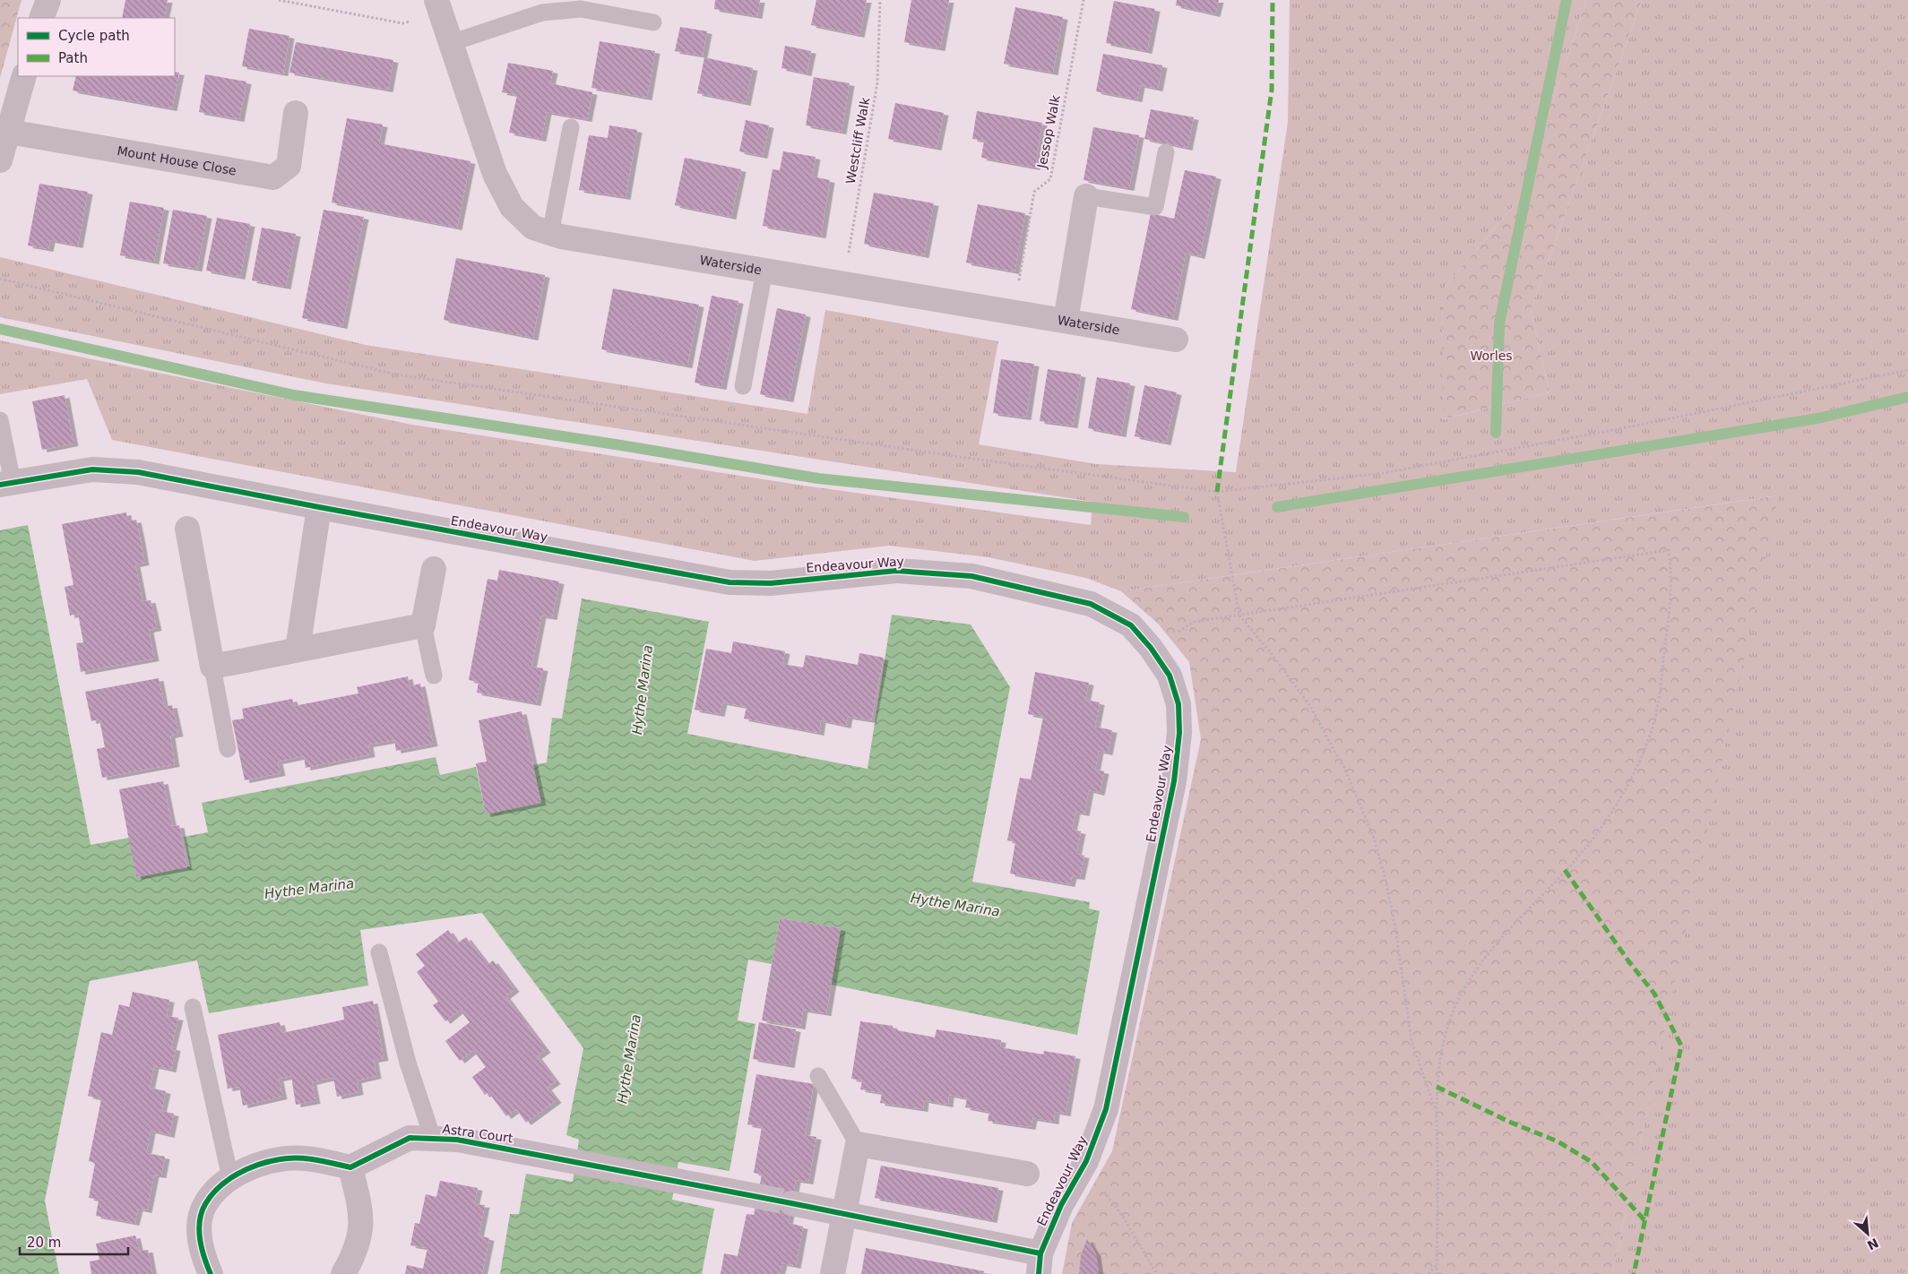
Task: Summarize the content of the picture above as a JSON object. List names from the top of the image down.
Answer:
{
  "streets": {
    "street": [
      "Mount House Close",
      "Waterside",
      "Endeavour Way",
      "Astra Court"
    ],
    "path": ["Jessop Walk", "Westcliff Walk"]
  },
  "crossings": [
    ["Jessop Walk", "Waterside"],
    ["Westcliff Walk", "Waterside"]
  ],
  "water": ["Hythe Marina"],
  "parks": ["Worles"],
  "legend": ["Cycle path", "Path"],
  "scale_bar": "20 m",
  "north": "bottom right"
}
